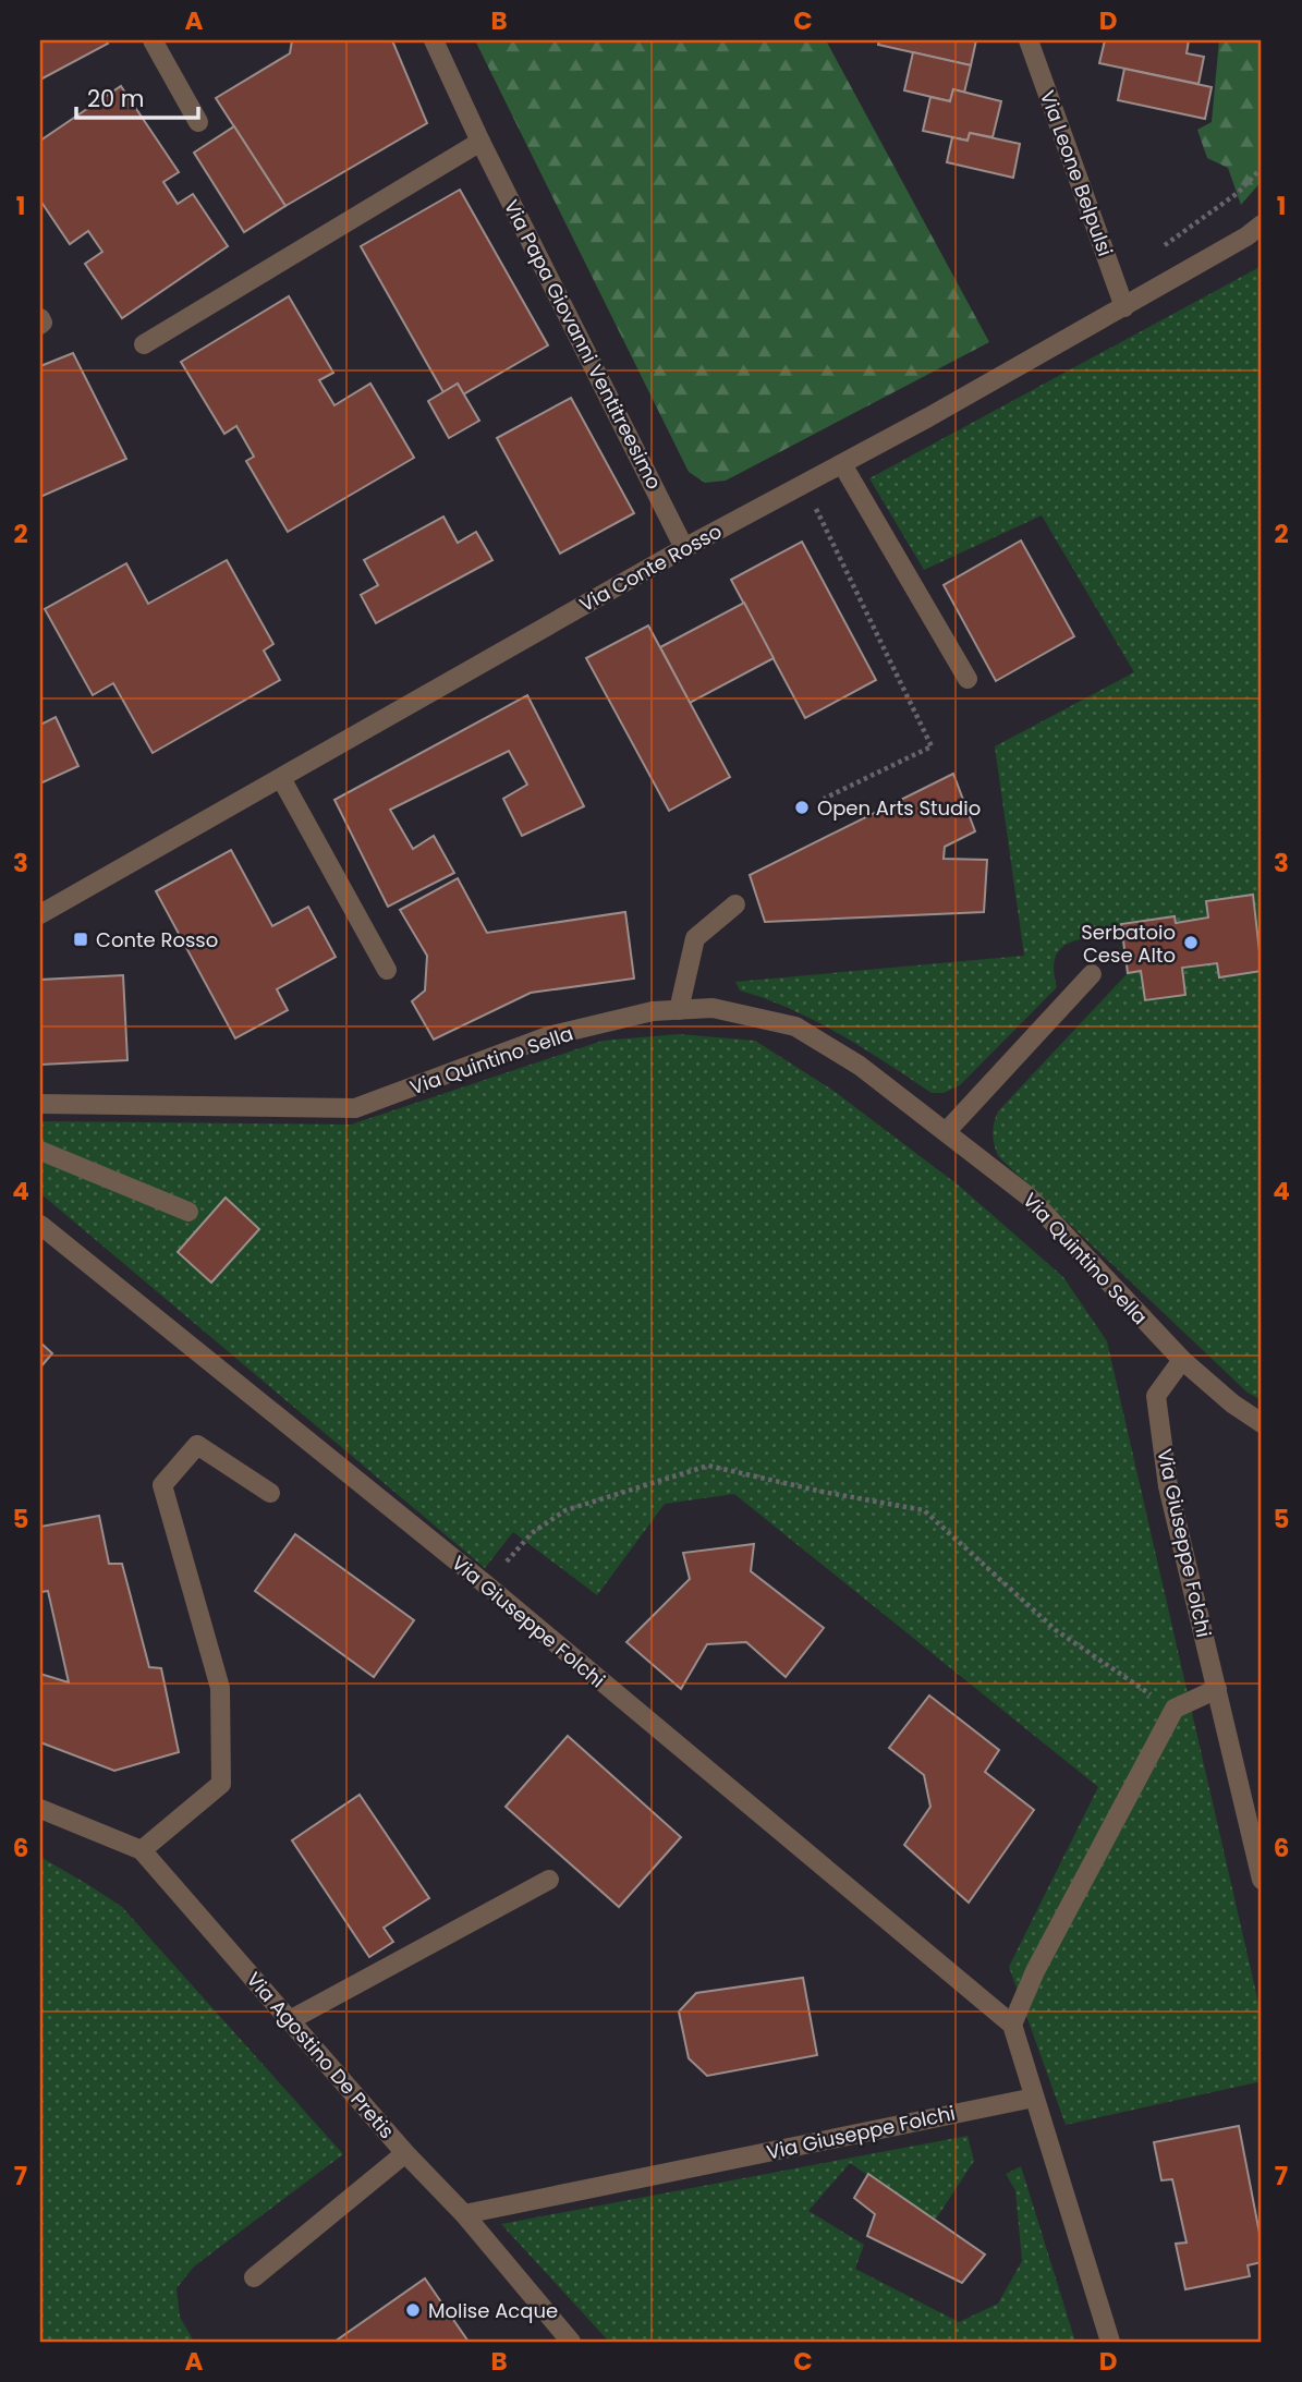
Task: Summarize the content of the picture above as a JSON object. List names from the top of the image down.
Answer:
{
  "streets": {
    "street": [
      "Via Leone Belpulsi",
      "Via Papa Giovanni Ventitreesimo",
      "Via Conte Rosso",
      "Via Quintino Sella",
      "Via Giuseppe Folchi",
      "Via Agostino De Pretis"
    ]
  },
  "crossings": [
    ["Via Leone Belpulsi", "Via Conte Rosso"],
    ["Via Papa Giovanni Ventitreesimo", "Via Conte Rosso"],
    ["Via Quintino Sella", "Via Giuseppe Folchi"],
    ["Via Giuseppe Folchi", "Via Agostino De Pretis"]
  ],
  "places": {
    "other": ["Open Arts Studio", "Serbatoio Cese Alto", "Molise Acque"],
    "transit": ["Conte Rosso"]
  },
  "scale_bar": "20 m",
  "grid": {
    "columns": [
      "A",
      "B",
      "C",
      "D"
    ],
    "rows": [
      "1",
      "2",
      "3",
      "4",
      "5",
      "6",
      "7"
    ]
  }
}
